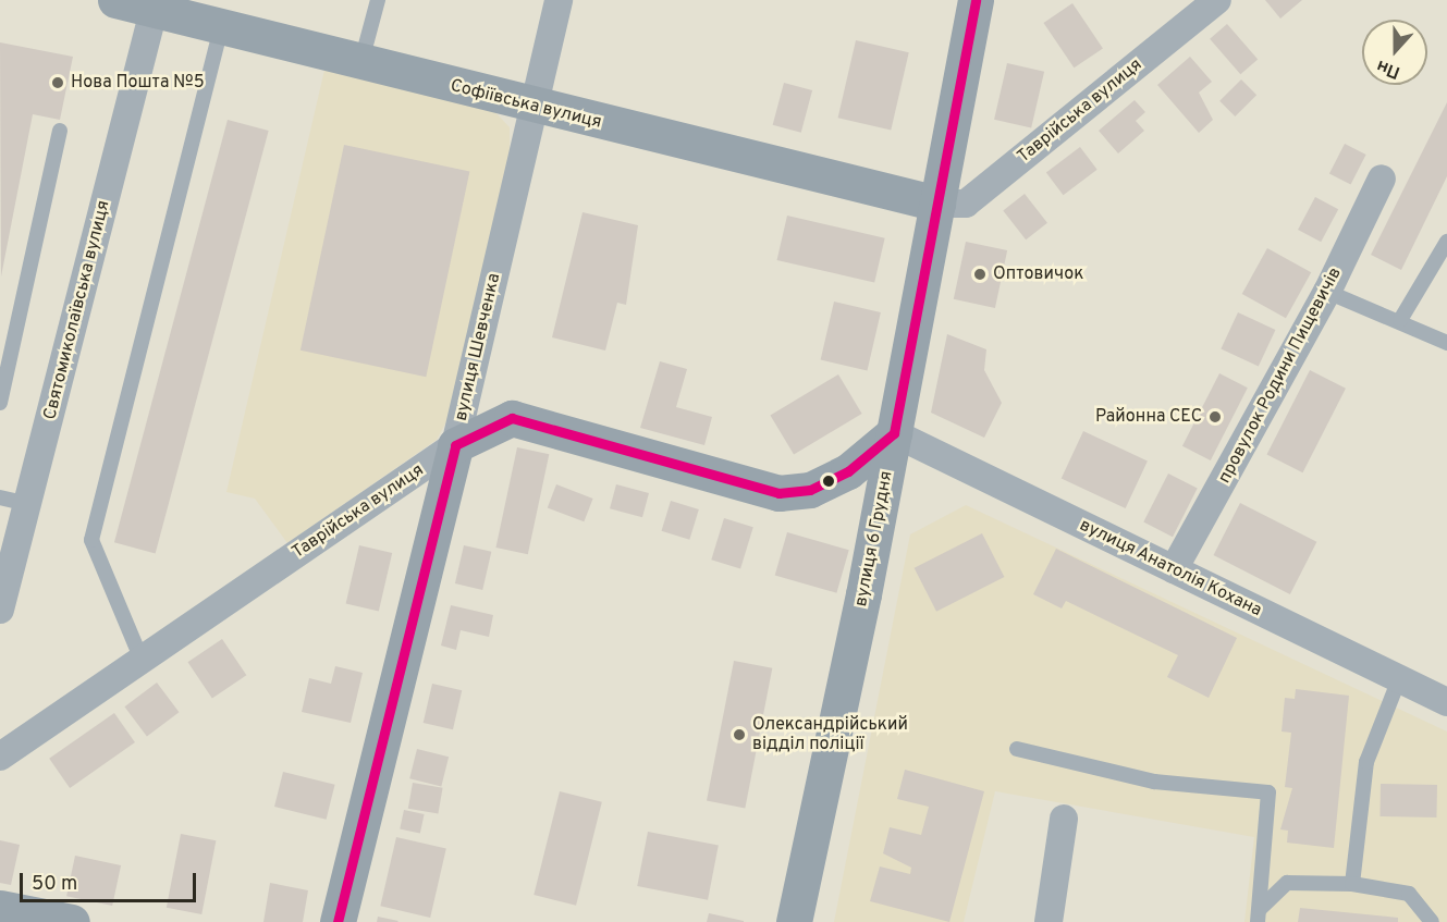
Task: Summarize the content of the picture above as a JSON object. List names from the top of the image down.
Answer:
{
  "streets": {
    "street": [
      "Софіївська вулиця",
      "Таврійська вулиця",
      "Святомиколаївська вулиця",
      "вулиця Шевченка",
      "провулок Родини Пищевичів",
      "вулиця 6 Грудня",
      "вулиця Анатолія Кохана"
    ]
  },
  "crossings": [
    ["Софіївська вулиця", "Таврійська вулиця"],
    ["Софіївська вулиця", "Святомиколаївська вулиця"],
    ["Софіївська вулиця", "вулиця Шевченка"],
    ["Софіївська вулиця", "вулиця 6 Грудня"],
    ["Таврійська вулиця", "вулиця Шевченка"],
    ["Таврійська вулиця", "вулиця 6 Грудня"],
    ["Таврійська вулиця", "вулиця Анатолія Кохана"],
    ["провулок Родини Пищевичів", "вулиця Анатолія Кохана"],
    ["вулиця 6 Грудня", "вулиця Анатолія Кохана"]
  ],
  "places": [
    "Нова Пошта №5",
    "Оптовичок",
    "Районна СЕС",
    "Олександрійський відділ поліції"
  ],
  "scale_bar": "50 m",
  "north": "bottom"
}
